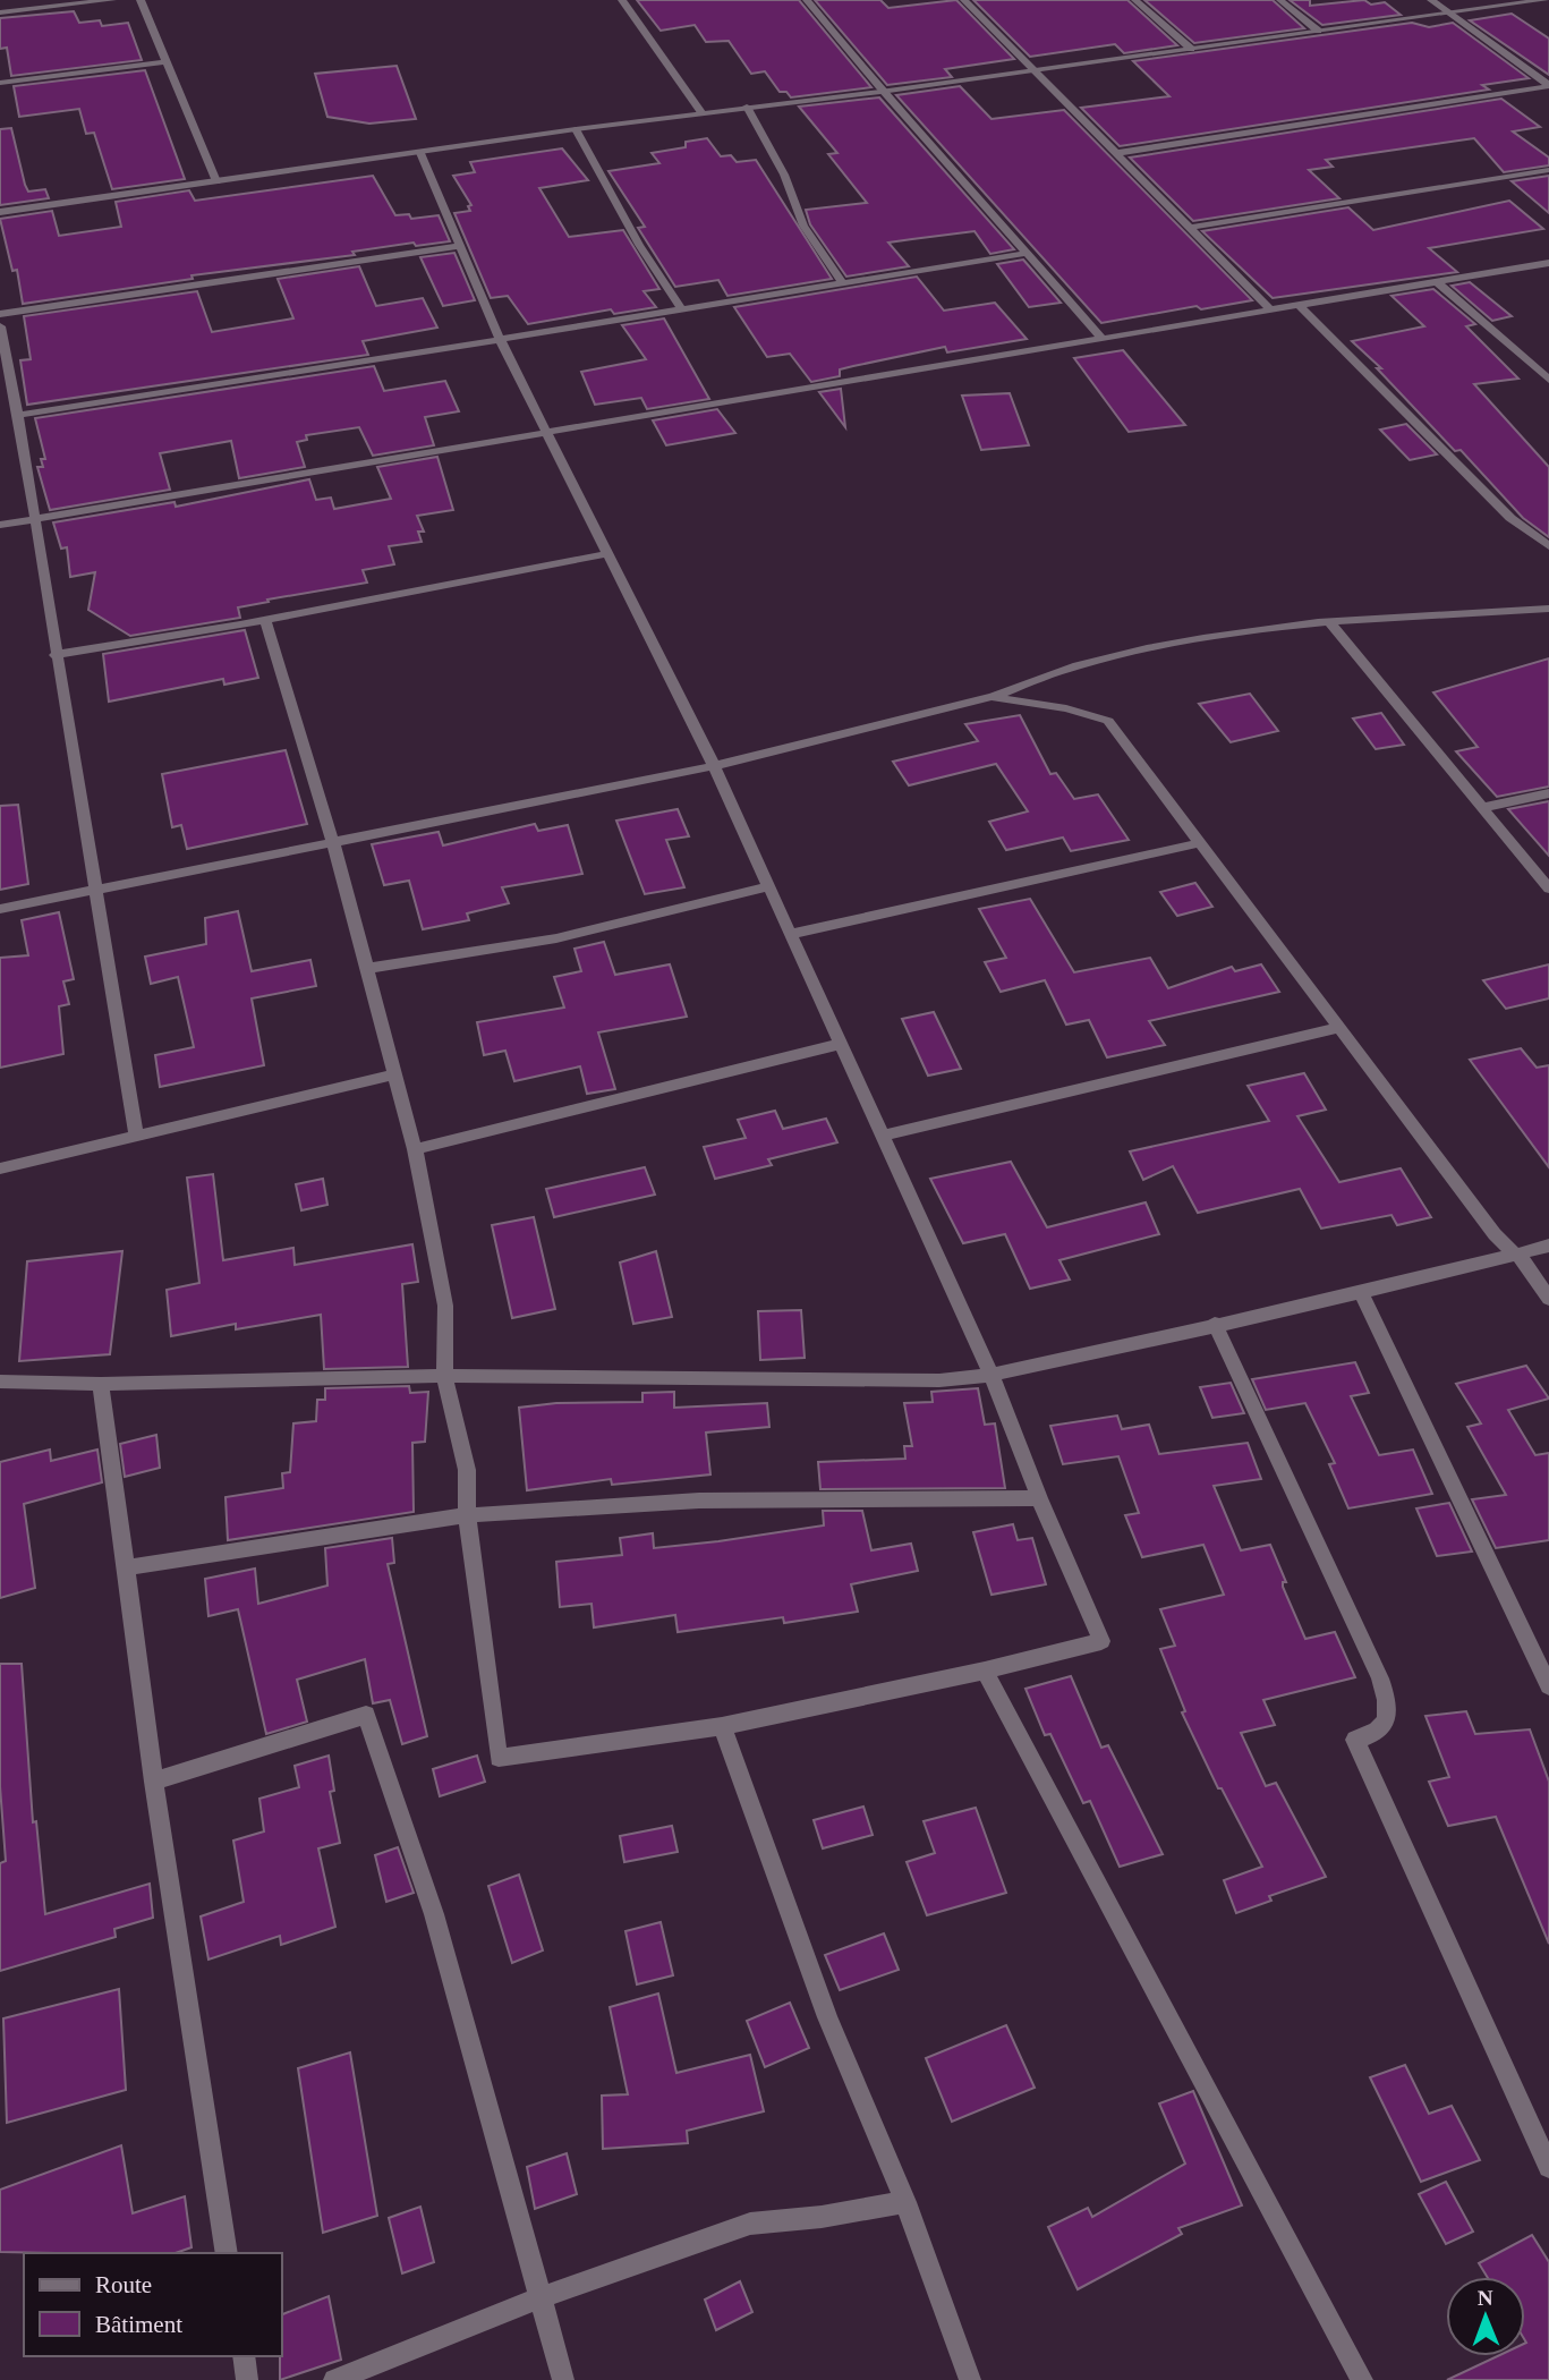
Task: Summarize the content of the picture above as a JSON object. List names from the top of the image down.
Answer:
{
  "legend": ["Route", "Bâtiment"],
  "north": "top"
}
